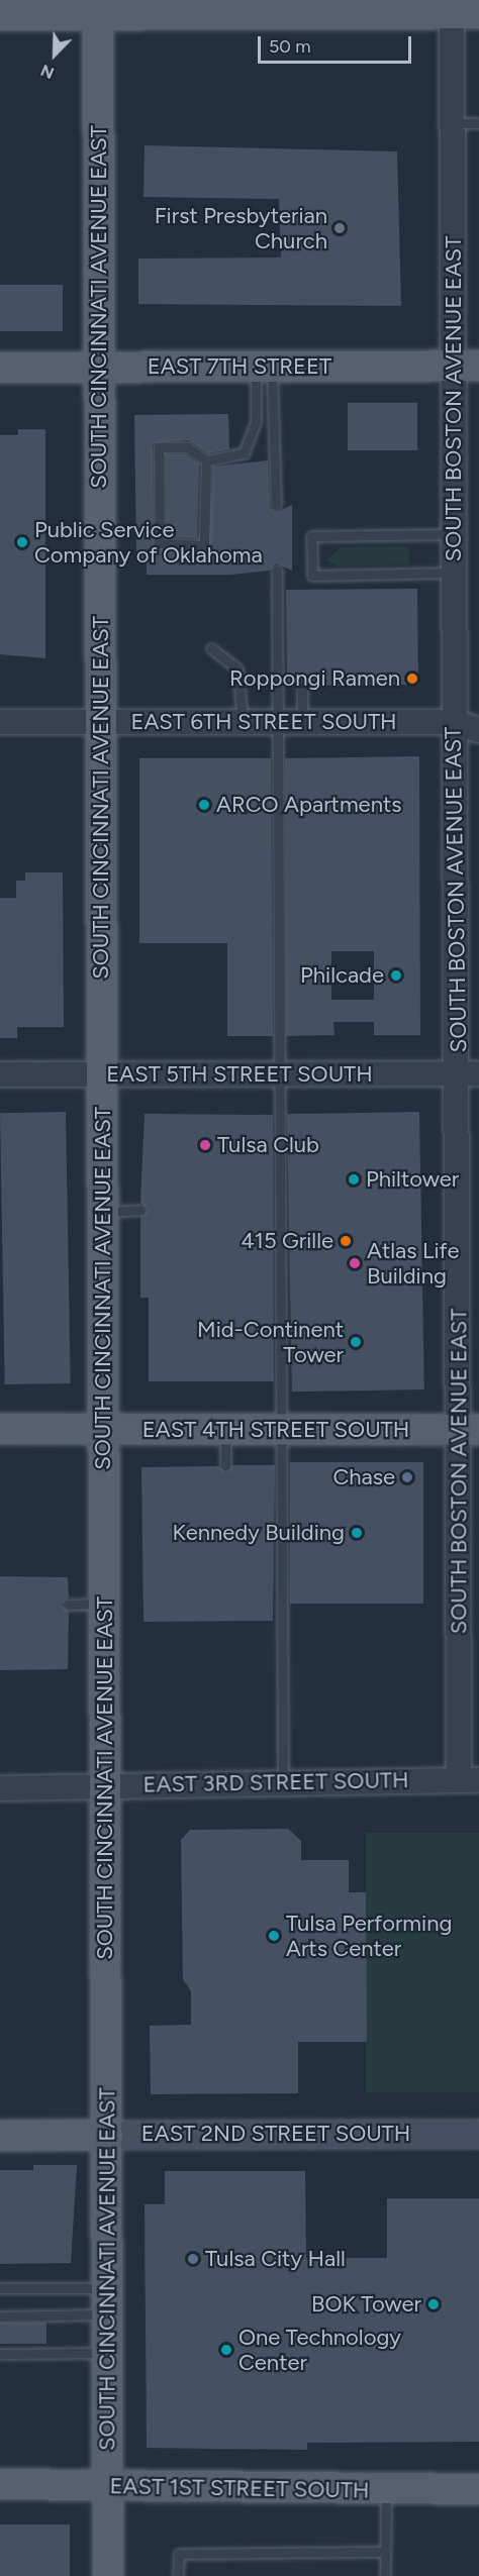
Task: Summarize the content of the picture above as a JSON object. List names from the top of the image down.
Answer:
{
  "streets": {
    "main road": [
      "SOUTH CINCINNATI AVENUE EAST",
      "EAST 7TH STREET",
      "EAST 4TH STREET SOUTH",
      "EAST 2ND STREET SOUTH",
      "EAST 1ST STREET SOUTH"
    ],
    "street": [
      "SOUTH BOSTON AVENUE EAST",
      "EAST 6TH STREET SOUTH",
      "EAST 5TH STREET SOUTH",
      "EAST 3RD STREET SOUTH"
    ]
  },
  "crossings": [
    ["SOUTH CINCINNATI AVENUE EAST", "EAST 7TH STREET"],
    ["SOUTH CINCINNATI AVENUE EAST", "EAST 6TH STREET SOUTH"],
    ["SOUTH CINCINNATI AVENUE EAST", "EAST 5TH STREET SOUTH"],
    ["SOUTH CINCINNATI AVENUE EAST", "EAST 4TH STREET SOUTH"],
    ["SOUTH CINCINNATI AVENUE EAST", "EAST 3RD STREET SOUTH"],
    ["SOUTH CINCINNATI AVENUE EAST", "EAST 2ND STREET SOUTH"],
    ["SOUTH CINCINNATI AVENUE EAST", "EAST 1ST STREET SOUTH"],
    ["EAST 7TH STREET", "SOUTH BOSTON AVENUE EAST"],
    ["SOUTH BOSTON AVENUE EAST", "EAST 6TH STREET SOUTH"],
    ["SOUTH BOSTON AVENUE EAST", "EAST 5TH STREET SOUTH"],
    ["SOUTH BOSTON AVENUE EAST", "EAST 4TH STREET SOUTH"],
    ["SOUTH BOSTON AVENUE EAST", "EAST 3RD STREET SOUTH"]
  ],
  "places": [
    "First Presbyterian Church",
    "Public Service Company of Oklahoma",
    "Roppongi Ramen",
    "ARCO Apartments",
    "Philcade",
    "Tulsa Club",
    "Philtower",
    "415 Grille",
    "Atlas Life Building",
    "Mid-Continent Tower",
    "Chase",
    "Kennedy Building",
    "Tulsa Performing Arts Center",
    "Tulsa City Hall",
    "BOK Tower",
    "One Technology Center"
  ],
  "scale_bar": "50 m",
  "north": "bottom left"
}
